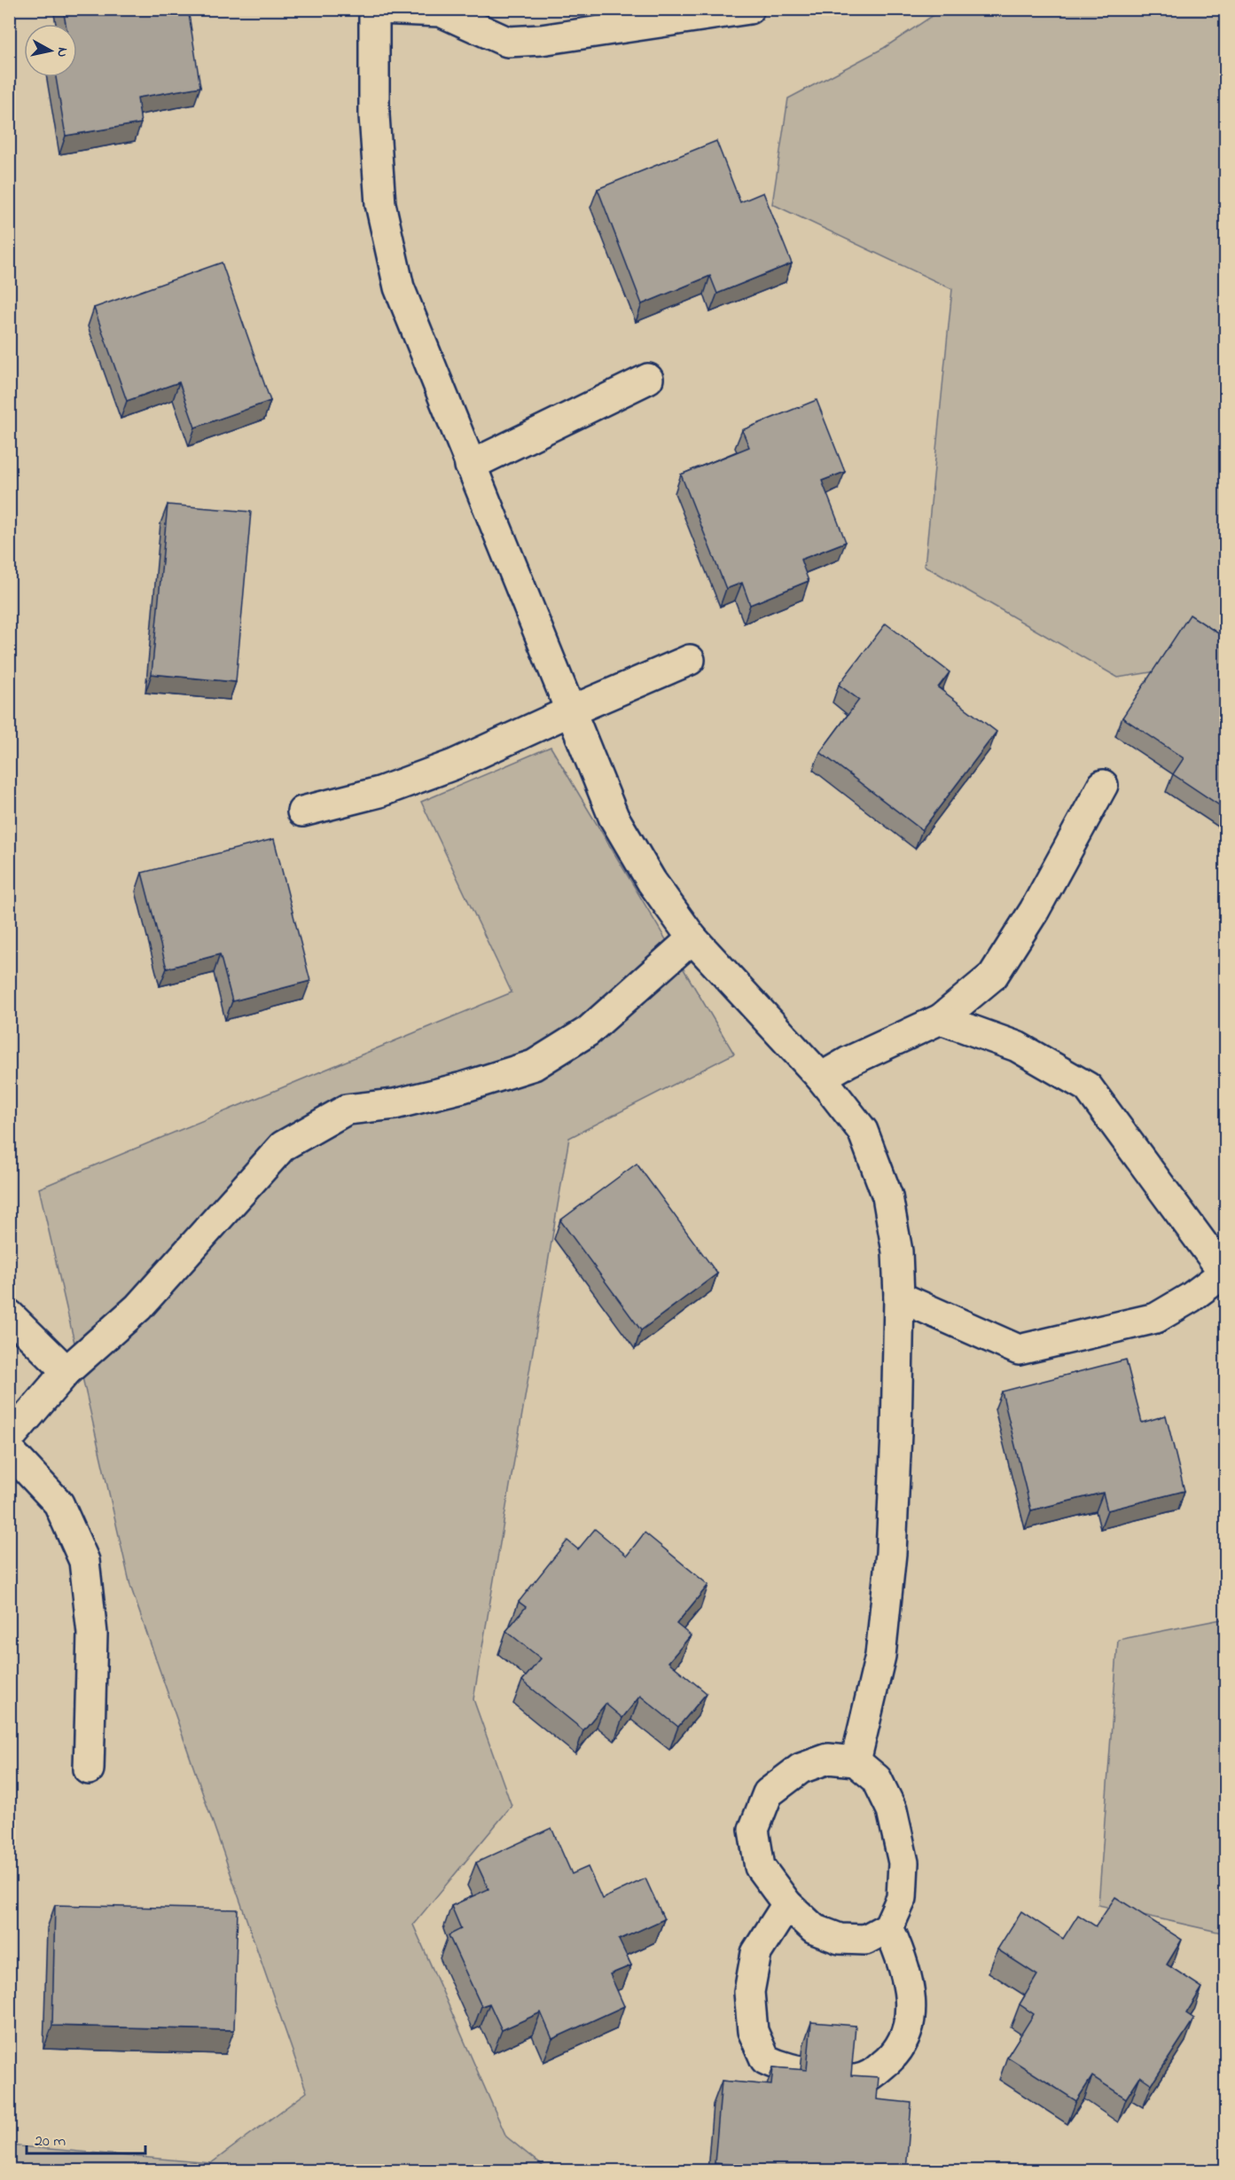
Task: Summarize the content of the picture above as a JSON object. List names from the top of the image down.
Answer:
{
  "scale_bar": "20 m",
  "north": "right"
}
